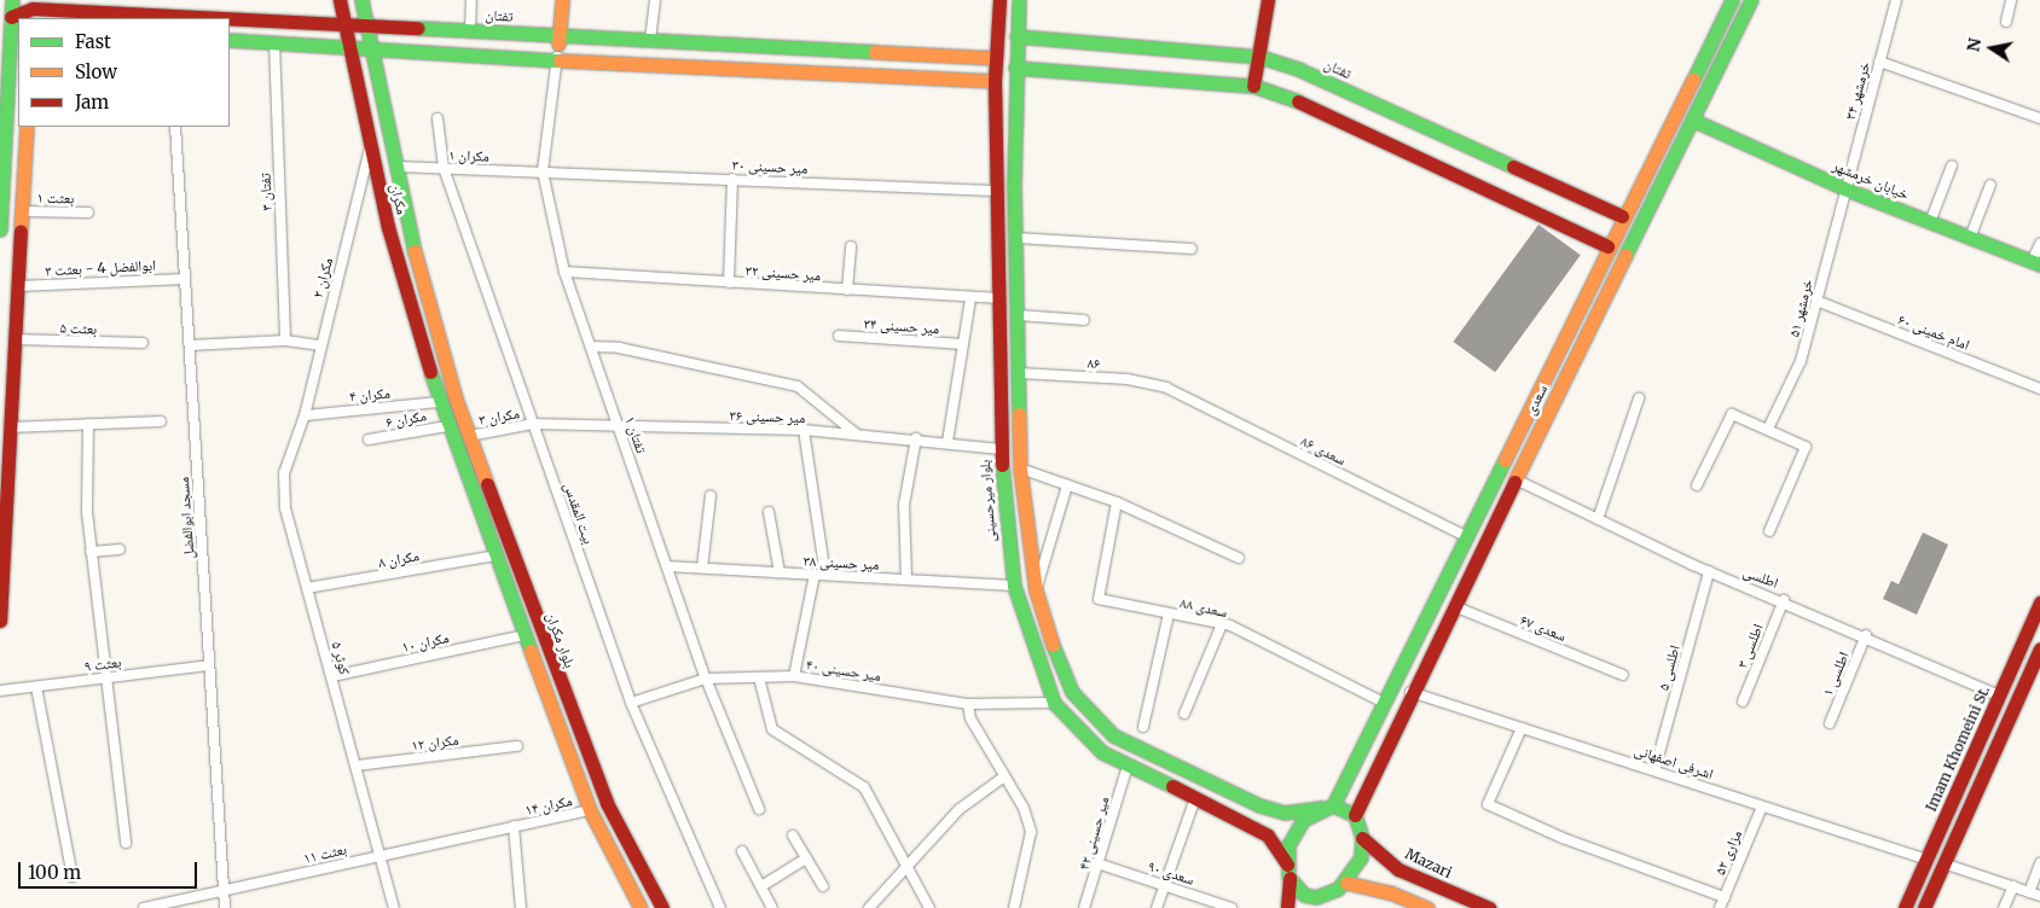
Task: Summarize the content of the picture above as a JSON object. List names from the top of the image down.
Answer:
{
  "streets": {
    "main road": [
      "تفتان",
      "خیابان خرمشهر",
      "مکران",
      "سعدی",
      "بلوار میرحسینی",
      "بلوار مکران",
      "Imam Khomeini St.",
      "Mazari"
    ],
    "street": [
      "خرمشهر ۳۴",
      "مکران ۱",
      "میر حسینی ۳۰",
      "تفتان ۳",
      "بعثت ۱",
      "ابوالفضل 4 - بعثت ۳",
      "میر حسینی ۳۲",
      "مکران ۲",
      "خرمشهر ۵۱",
      "میر حسینی ۳۴",
      "بعثت ۵",
      "امام خمینی ۶۰",
      "۸۶",
      "مکران ۴",
      "مکران ۳",
      "میر حسینی ۳۶",
      "مکران ۶",
      "تفتان ۱",
      "سعدی ۸۶",
      "بیت المقدس",
      "مسجد ابوالفضل",
      "مکران ۸",
      "میر حسینی ۳۸",
      "اطلسی",
      "سعدی ۸۸",
      "سعدی ۶۷",
      "مکران ۱۰",
      "اطلسی ۳",
      "کوثر ۵",
      "بعثت ۹",
      "اطلسی ۵",
      "میر حسینی ۴۰",
      "اطلسی ۱",
      "مکران ۱۲",
      "اشرفی اصفهانی",
      "مکران ۱۴",
      "میر حسینی ۴۲",
      "مزاری ۵۲",
      "بعثت ۱۱",
      "سعدی ۹۰"
    ]
  },
  "crossings": [
    ["تفتان", "مکران"],
    ["تفتان", "سعدی"],
    ["تفتان", "بلوار میرحسینی"],
    ["خرمشهر ۳۴", "خیابان خرمشهر"],
    ["خرمشهر ۳۴", "خرمشهر ۵۱"],
    ["مکران ۱", "میر حسینی ۳۰"],
    ["مکران ۱", "مکران"],
    ["مکران ۱", "تفتان ۱"],
    ["مکران ۱", "بیت المقدس"],
    ["میر حسینی ۳۰", "تفتان ۱"],
    ["میر حسینی ۳۰", "بلوار میرحسینی"],
    ["خیابان خرمشهر", "خرمشهر ۵۱"],
    ["خیابان خرمشهر", "سعدی"],
    ["مکران", "مکران ۲"],
    ["مکران", "مکران ۴"],
    ["مکران", "بلوار مکران"],
    ["ابوالفضل 4 - بعثت ۳", "مسجد ابوالفضل"],
    ["میر حسینی ۳۲", "تفتان ۱"],
    ["میر حسینی ۳۲", "بلوار میرحسینی"],
    ["مکران ۲", "مکران ۴"],
    ["مکران ۲", "کوثر ۵"],
    ["خرمشهر ۵۱", "امام خمینی ۶۰"],
    ["۸۶", "سعدی ۸۶"],
    ["مکران ۴", "کوثر ۵"],
    ["سعدی", "سعدی ۸۶"],
    ["سعدی", "بلوار میرحسینی"],
    ["سعدی", "اطلسی"],
    ["سعدی", "سعدی ۸۸"],
    ["سعدی", "سعدی ۶۷"],
    ["سعدی", "اشرفی اصفهانی"],
    ["سعدی", "Mazari"],
    ["مکران ۳", "میر حسینی ۳۶"],
    ["مکران ۳", "بیت المقدس"],
    ["مکران ۳", "بلوار مکران"],
    ["میر حسینی ۳۶", "تفتان ۱"],
    ["میر حسینی ۳۶", "بلوار میرحسینی"],
    ["میر حسینی ۳۶", "بیت المقدس"],
    ["تفتان ۱", "میر حسینی ۳۸"],
    ["تفتان ۱", "میر حسینی ۴۰"],
    ["بلوار میرحسینی", "میر حسینی ۳۸"],
    ["بلوار میرحسینی", "میر حسینی ۴۰"],
    ["بلوار میرحسینی", "میر حسینی ۴۲"],
    ["بلوار میرحسینی", "Mazari"],
    ["بیت المقدس", "میر حسینی ۴۰"],
    ["مسجد ابوالفضل", "بعثت ۹"],
    ["مسجد ابوالفضل", "بعثت ۱۱"],
    ["مکران ۸", "کوثر ۵"],
    ["اطلسی", "اطلسی ۳"],
    ["اطلسی", "اطلسی ۵"],
    ["اطلسی", "اطلسی ۱"],
    ["اطلسی", "Imam Khomeini St."],
    ["مکران ۱۰", "کوثر ۵"],
    ["کوثر ۵", "مکران ۱۲"],
    ["کوثر ۵", "بعثت ۱۱"],
    ["اطلسی ۵", "اشرفی اصفهانی"],
    ["Imam Khomeini St.", "اشرفی اصفهانی"],
    ["اشرفی اصفهانی", "مزاری ۵۲"],
    ["مکران ۱۴", "بعثت ۱۱"],
    ["میر حسینی ۴۲", "سعدی ۹۰"]
  ],
  "legend": ["Fast", "Slow", "Jam"],
  "scale_bar": "100 m",
  "north": "left"
}
